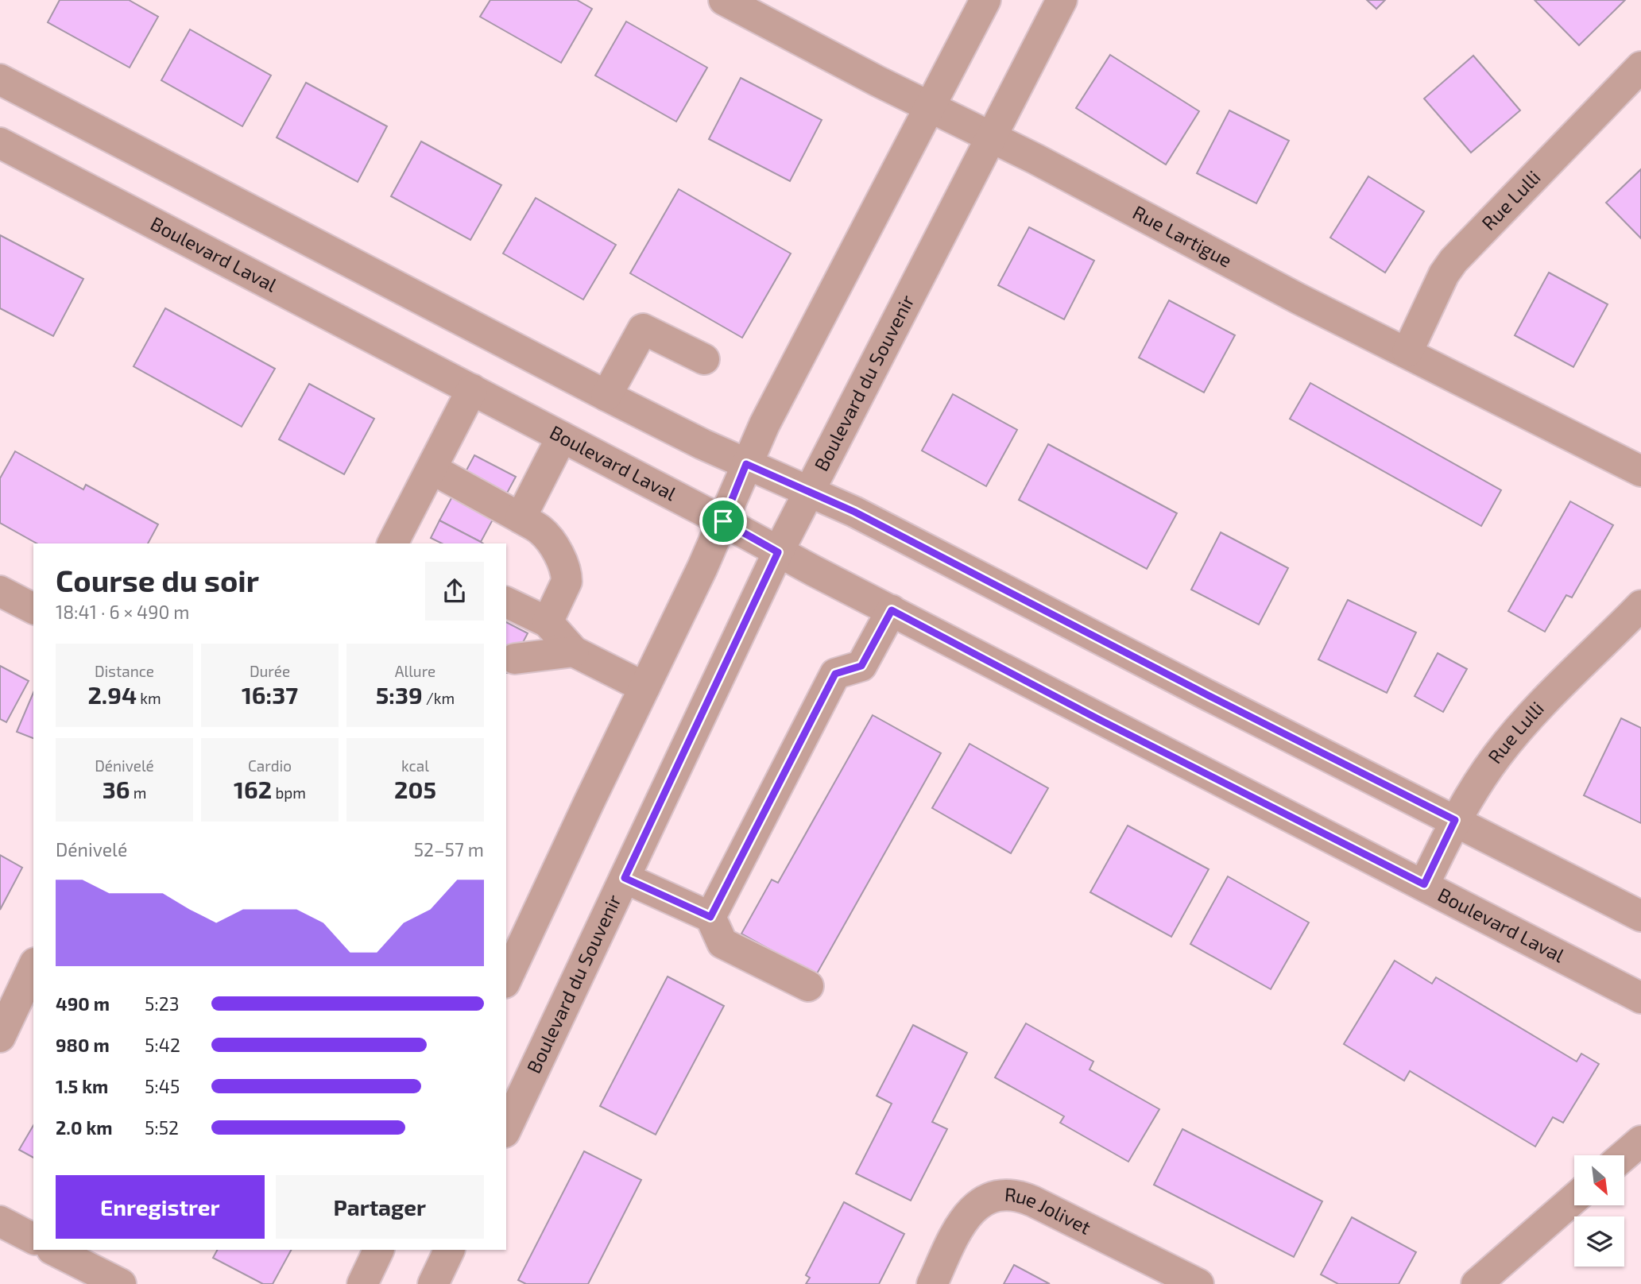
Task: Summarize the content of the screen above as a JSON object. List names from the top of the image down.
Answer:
{
  "streets": {
    "street": [
      "Rue Lulli",
      "Rue Lartigue",
      "Boulevard Laval",
      "Boulevard du Souvenir",
      "Rue Jolivet"
    ]
  },
  "crossings": [
    ["Rue Lulli", "Rue Lartigue"],
    ["Rue Lulli", "Boulevard Laval"],
    ["Rue Lartigue", "Boulevard du Souvenir"],
    ["Boulevard Laval", "Boulevard du Souvenir"]
  ],
  "north": "bottom right",
  "page": {
    "heading": ["Course du soir", "18:41 · 6 × 490 m"],
    "stats": [
      ["Distance", "2.94 km"],
      ["Durée", "16:37"],
      ["Allure", "5:39 /km"],
      ["Dénivelé", "36 m"],
      ["Cardio", "162 bpm"],
      ["kcal", "205"]
    ],
    "chart": ["Dénivelé", "52–57 m"],
    "list": [
      {
        "name": "490 m",
        "note": "5:23"
      },
      {
        "name": "980 m",
        "note": "5:42"
      },
      {
        "name": "1.5 km",
        "note": "5:45"
      },
      {
        "name": "2.0 km",
        "note": "5:52"
      }
    ],
    "buttons": ["Enregistrer", "Partager"]
  }
}
